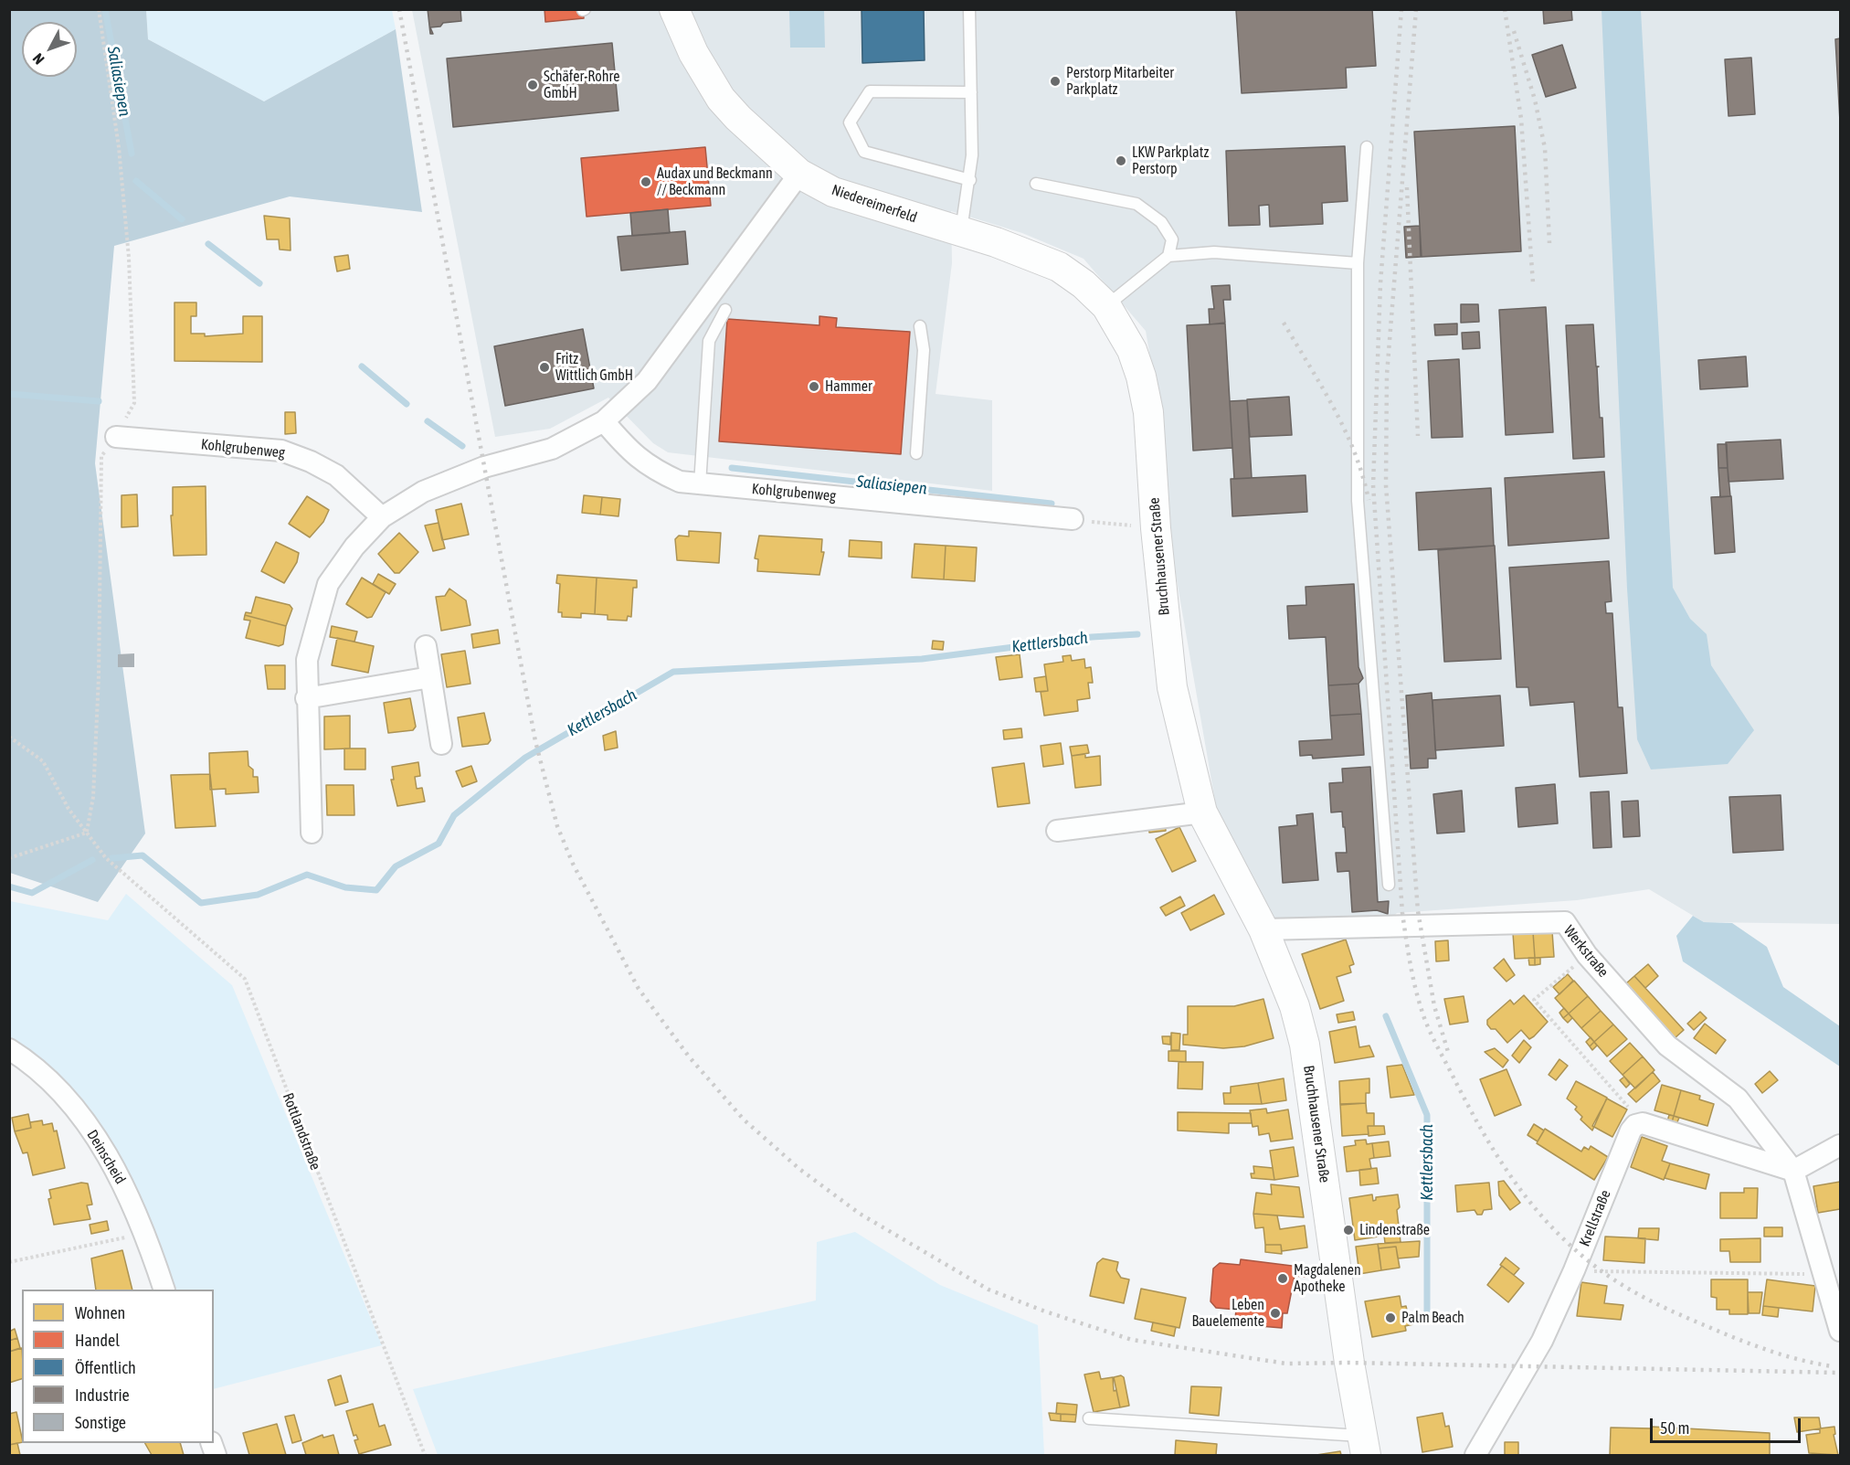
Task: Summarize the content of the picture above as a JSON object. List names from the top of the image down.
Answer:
{
  "streets": {
    "street": [
      "Niedereimerfeld",
      "Kohlgrubenweg",
      "Bruchhausener Straße",
      "Werkstraße",
      "Deinscheid",
      "Krellstraße"
    ],
    "path": ["Rottlandstraße"]
  },
  "crossings": [
    ["Niedereimerfeld", "Bruchhausener Straße"],
    ["Bruchhausener Straße", "Werkstraße"]
  ],
  "water": ["Saliasiepen", "Kettlersbach"],
  "places": [
    "Perstorp Mitarbeiter Parkplatz",
    "Schäfer-Rohre GmbH",
    "LKW Parkplatz Perstorp",
    "Audax und Beckmann // Beckmann",
    "Fritz Wittlich GmbH",
    "Hammer",
    "Lindenstraße",
    "Magdalenen Apotheke",
    "Leben Bauelemente",
    "Palm Beach"
  ],
  "legend": [
    "Wohnen",
    "Handel",
    "Öffentlich",
    "Industrie",
    "Sonstige"
  ],
  "scale_bar": "50 m",
  "north": "bottom left"
}
